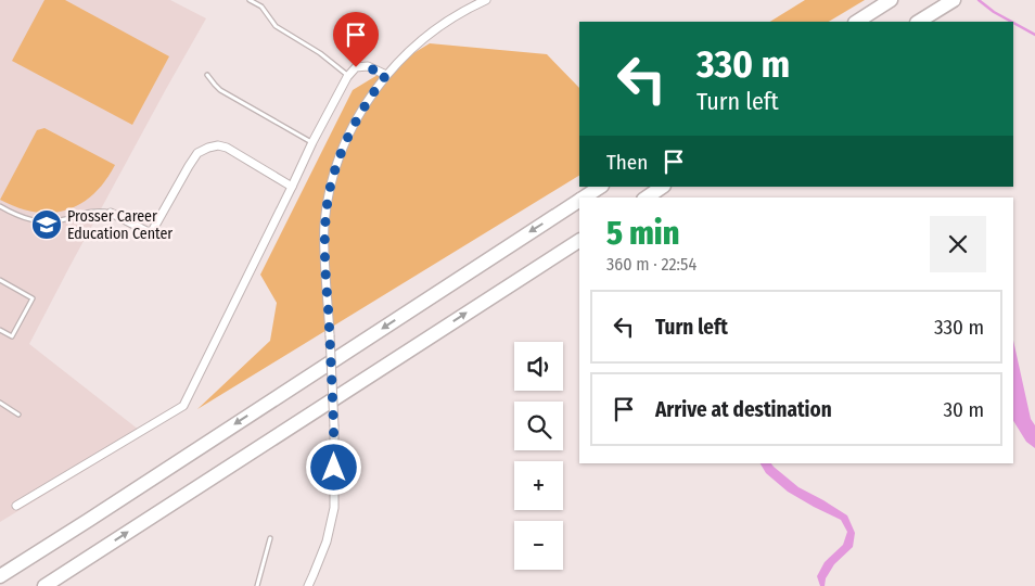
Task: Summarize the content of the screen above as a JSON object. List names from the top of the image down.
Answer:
{
  "places": {
    "school or university": ["Prosser Career Education Center"]
  },
  "page": {
    "turn": ["330 m", "Turn left"],
    "then": "Then",
    "heading": ["5 min", "360 m · 22:54"],
    "list": [
      {
        "name": "Turn left",
        "value": "330 m"
      },
      {
        "name": "Arrive at destination",
        "value": "30 m"
      }
    ],
    "map_buttons": ["+", "−"]
  }
}
